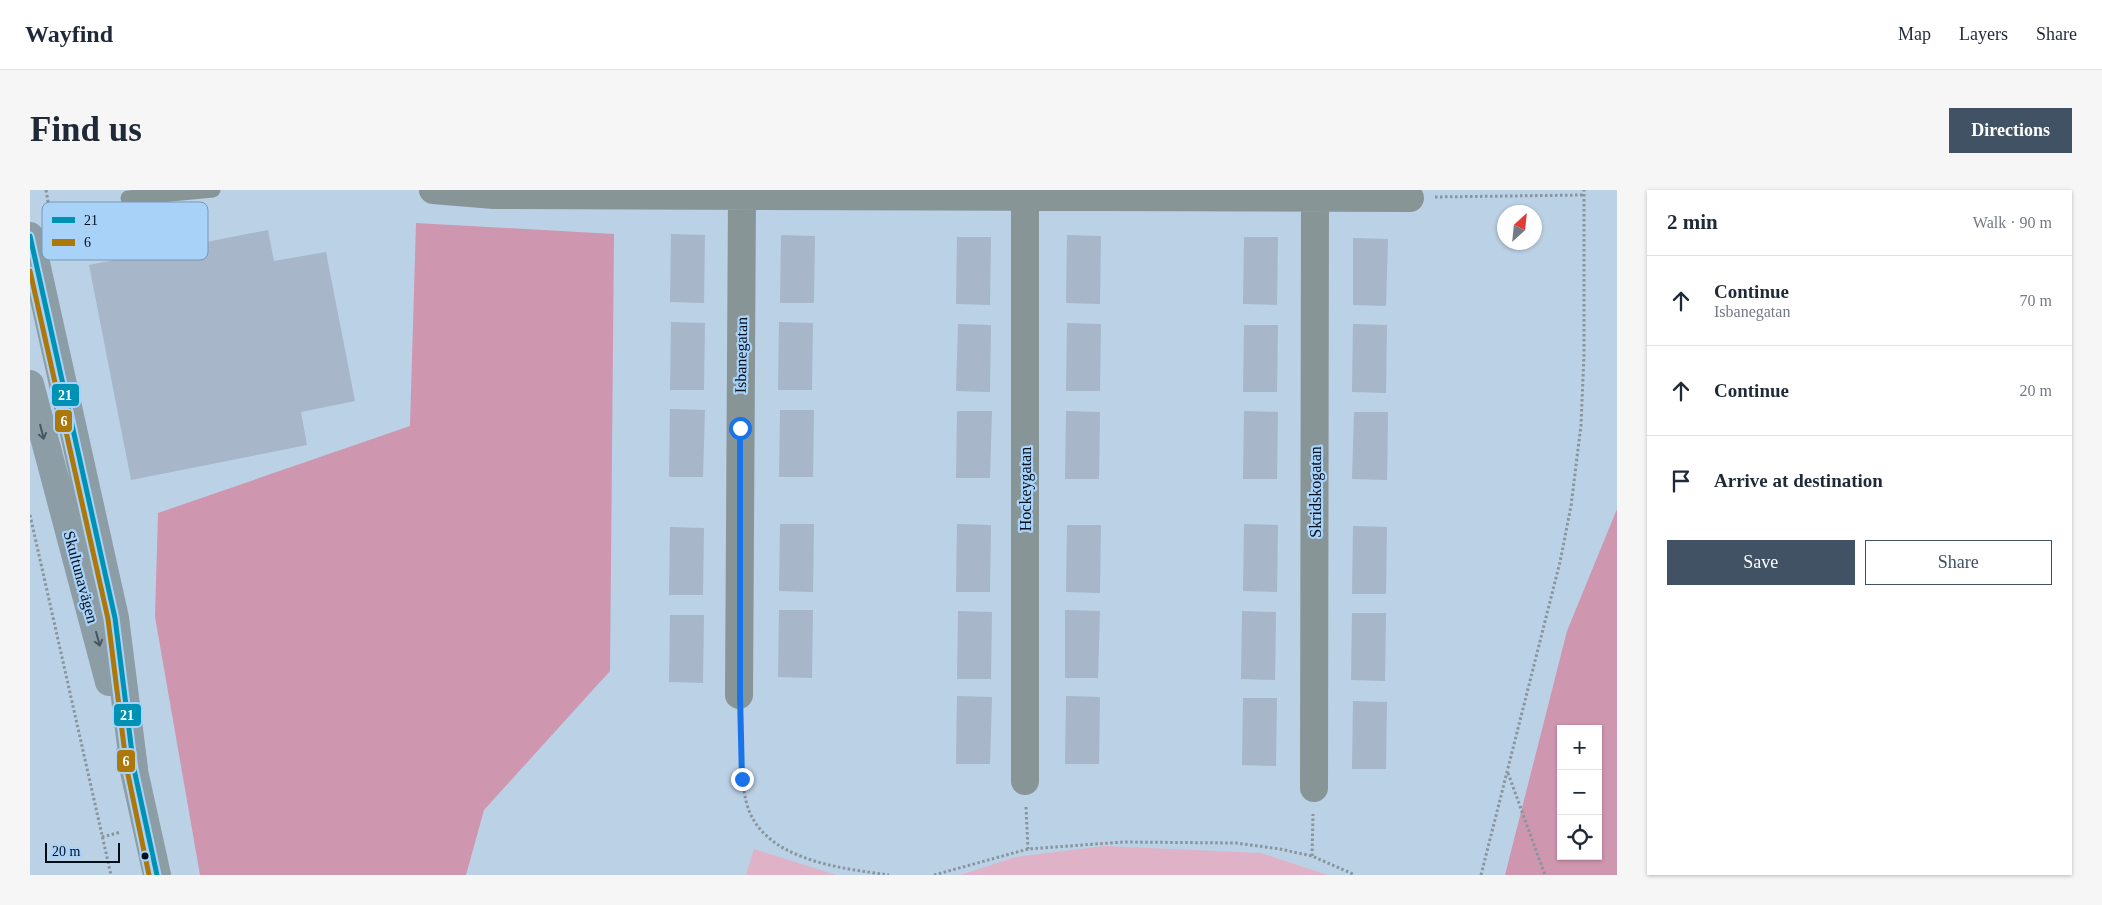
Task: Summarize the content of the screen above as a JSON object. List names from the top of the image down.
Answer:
{
  "streets": {
    "main road": ["Skultunavägen"],
    "street": ["Isbanegatan", "Hockeygatan", "Skridskogatan"]
  },
  "lines": ["transit line 21", "transit line 6"],
  "legend": ["21", "6"],
  "scale_bar": "20 m",
  "north": "top right",
  "page": {
    "header": "Wayfind",
    "nav": ["Map", "Layers", "Share"],
    "buttons": [
      "Directions",
      ["Save", "Share"]
    ],
    "title": "Find us",
    "heading": ["2 min", "Walk · 90 m"],
    "list": [
      ["Continue", "Isbanegatan", "70 m"],
      ["Continue", "20 m"],
      "Arrive at destination"
    ],
    "map_buttons": ["+", "−"],
    "scale": "20 m"
  }
}
